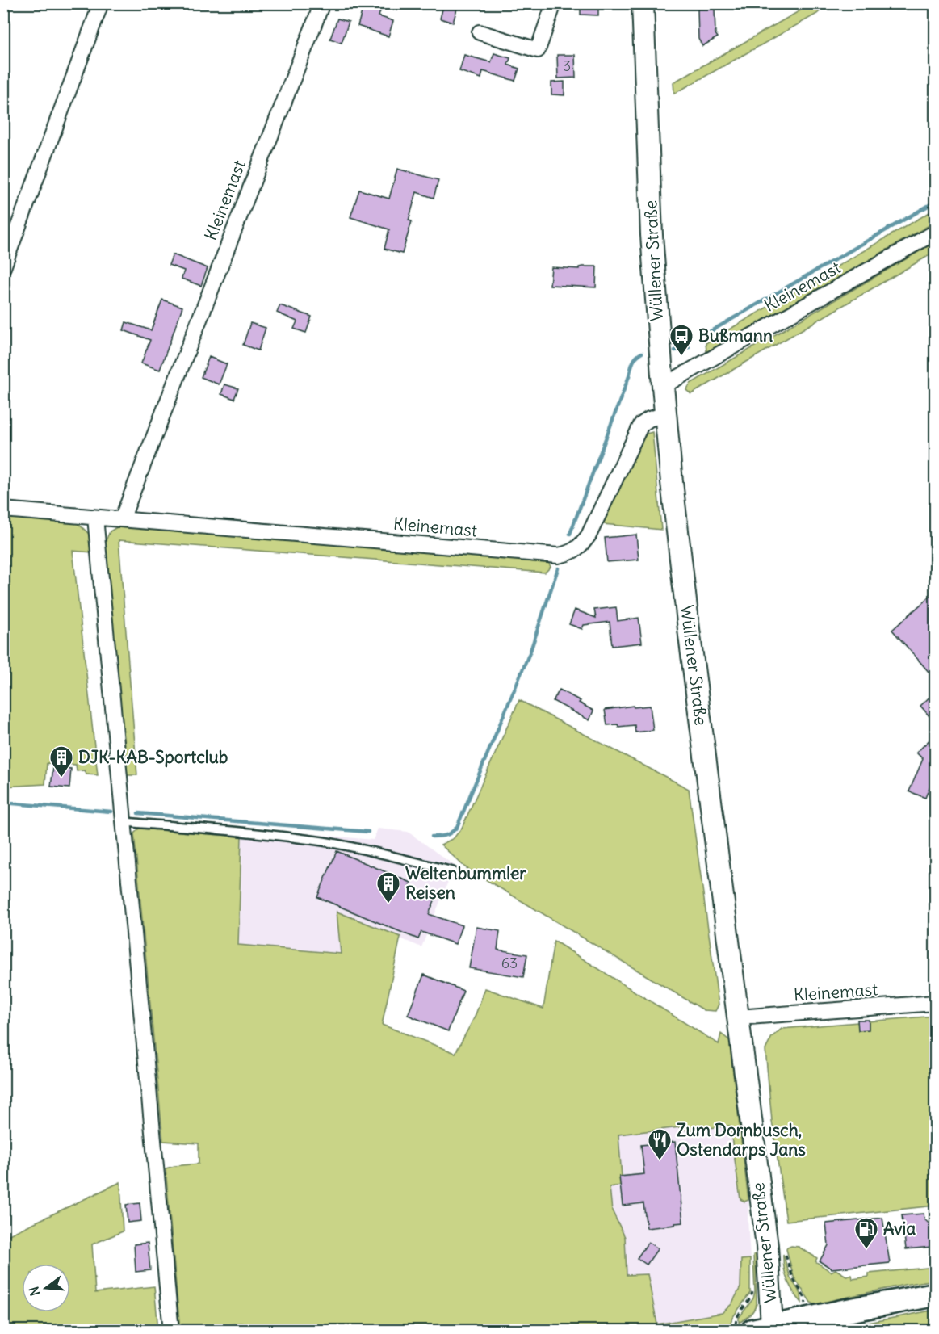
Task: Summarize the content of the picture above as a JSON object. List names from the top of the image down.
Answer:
{
  "streets": {
    "main road": ["Wüllener Straße"],
    "street": ["Kleinemast"]
  },
  "crossings": [
    ["Kleinemast", "Wüllener Straße"]
  ],
  "places": {
    "bus stop": ["Bußmann"],
    "building": ["DJK-KAB-Sportclub", "Weltenbummler Reisen"],
    "restaurant": ["Zum Dornbusch, Ostendarps Jans"],
    "fuel station": ["Avia"]
  },
  "house_numbers": ["3", "63"],
  "north": "left"
}
